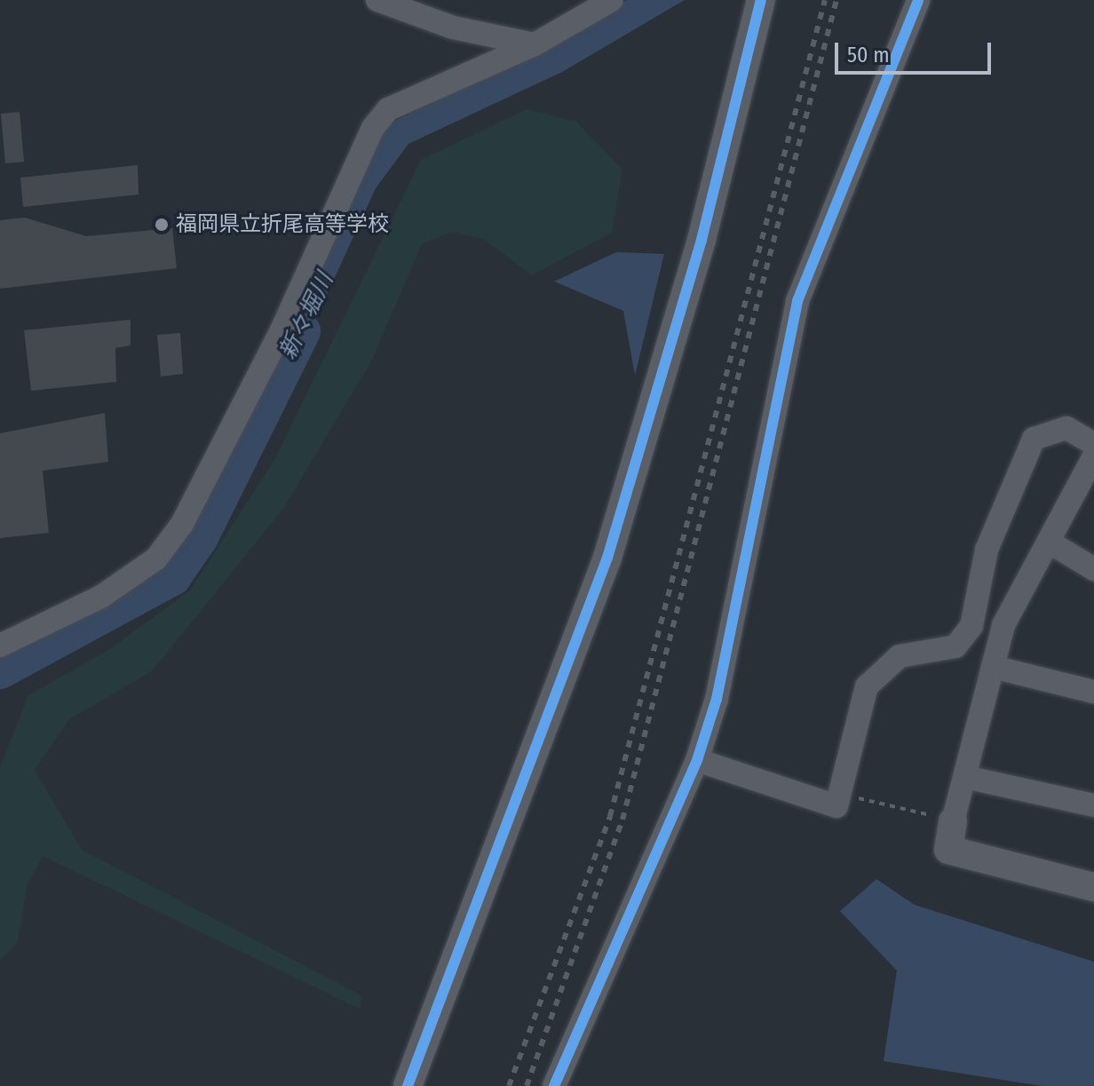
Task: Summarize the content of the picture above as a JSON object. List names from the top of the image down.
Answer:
{
  "water": ["新々堀川"],
  "places": ["福岡県立折尾高等学校"],
  "scale_bar": "50 m"
}
